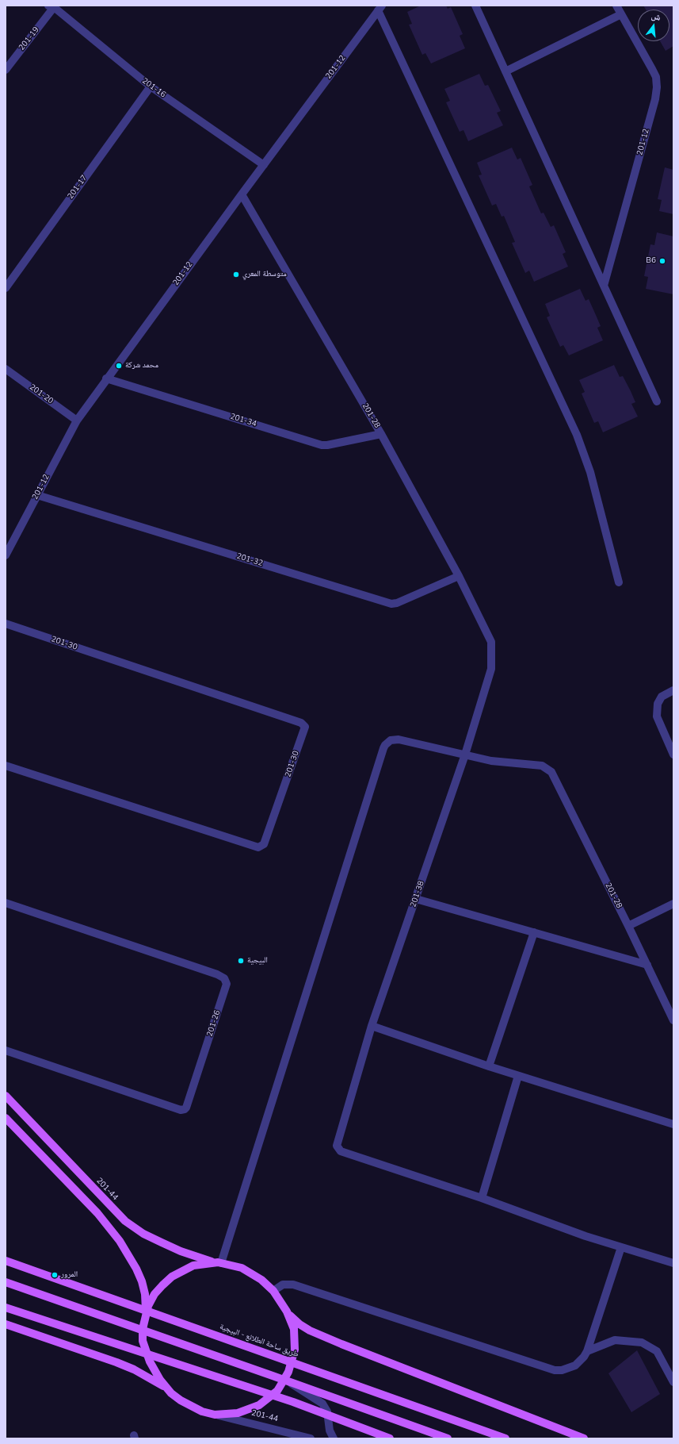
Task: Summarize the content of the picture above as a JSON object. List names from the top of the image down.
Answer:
{
  "streets": {
    "main road": ["201-44", "طريق ساحة الطلائع - البيجية"],
    "street": [
      "201-19",
      "201-12",
      "201-16",
      "201-17",
      "201-20",
      "201-28",
      "201-34",
      "201-32",
      "201-30",
      "201-38",
      "201-26"
    ]
  },
  "crossings": [
    ["201-19", "201-16"],
    ["201-12", "201-16"],
    ["201-12", "201-20"],
    ["201-12", "201-28"],
    ["201-12", "201-34"],
    ["201-12", "201-32"],
    ["201-16", "201-17"],
    ["201-28", "201-34"],
    ["201-28", "201-32"],
    ["201-28", "201-38"]
  ],
  "places": [
    "B6",
    "متوسطة المعري",
    "محمد شركة",
    "البيجية",
    "المرور"
  ],
  "north": "top"
}
